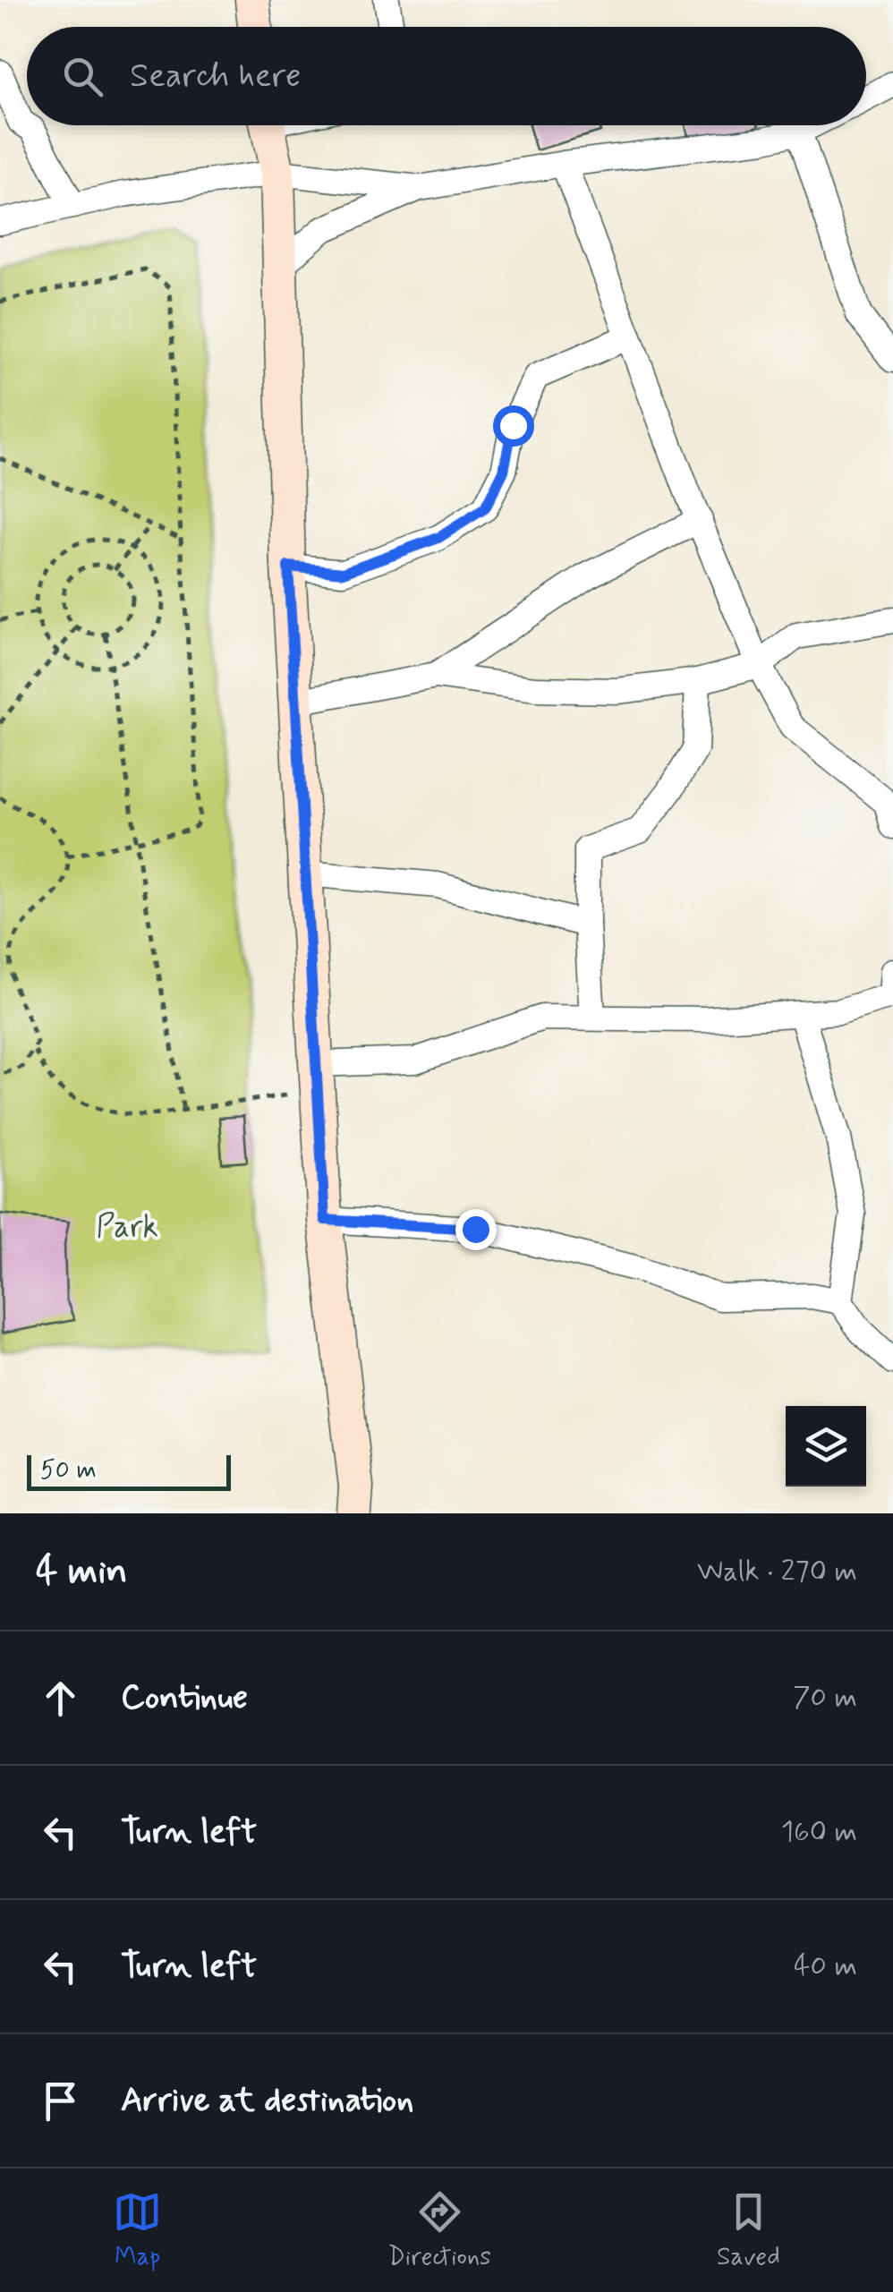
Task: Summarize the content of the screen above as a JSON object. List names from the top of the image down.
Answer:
{
  "parks": ["Park"],
  "scale_bar": "50 m",
  "page": {
    "search": "Search here",
    "scale": "50 m",
    "heading": ["4 min", "Walk · 270 m"],
    "list": [
      ["Continue", "70 m"],
      ["Turn left", "160 m"],
      ["Turn left", "40 m"],
      "Arrive at destination"
    ],
    "nav": ["Map", "Directions", "Saved"]
  }
}
